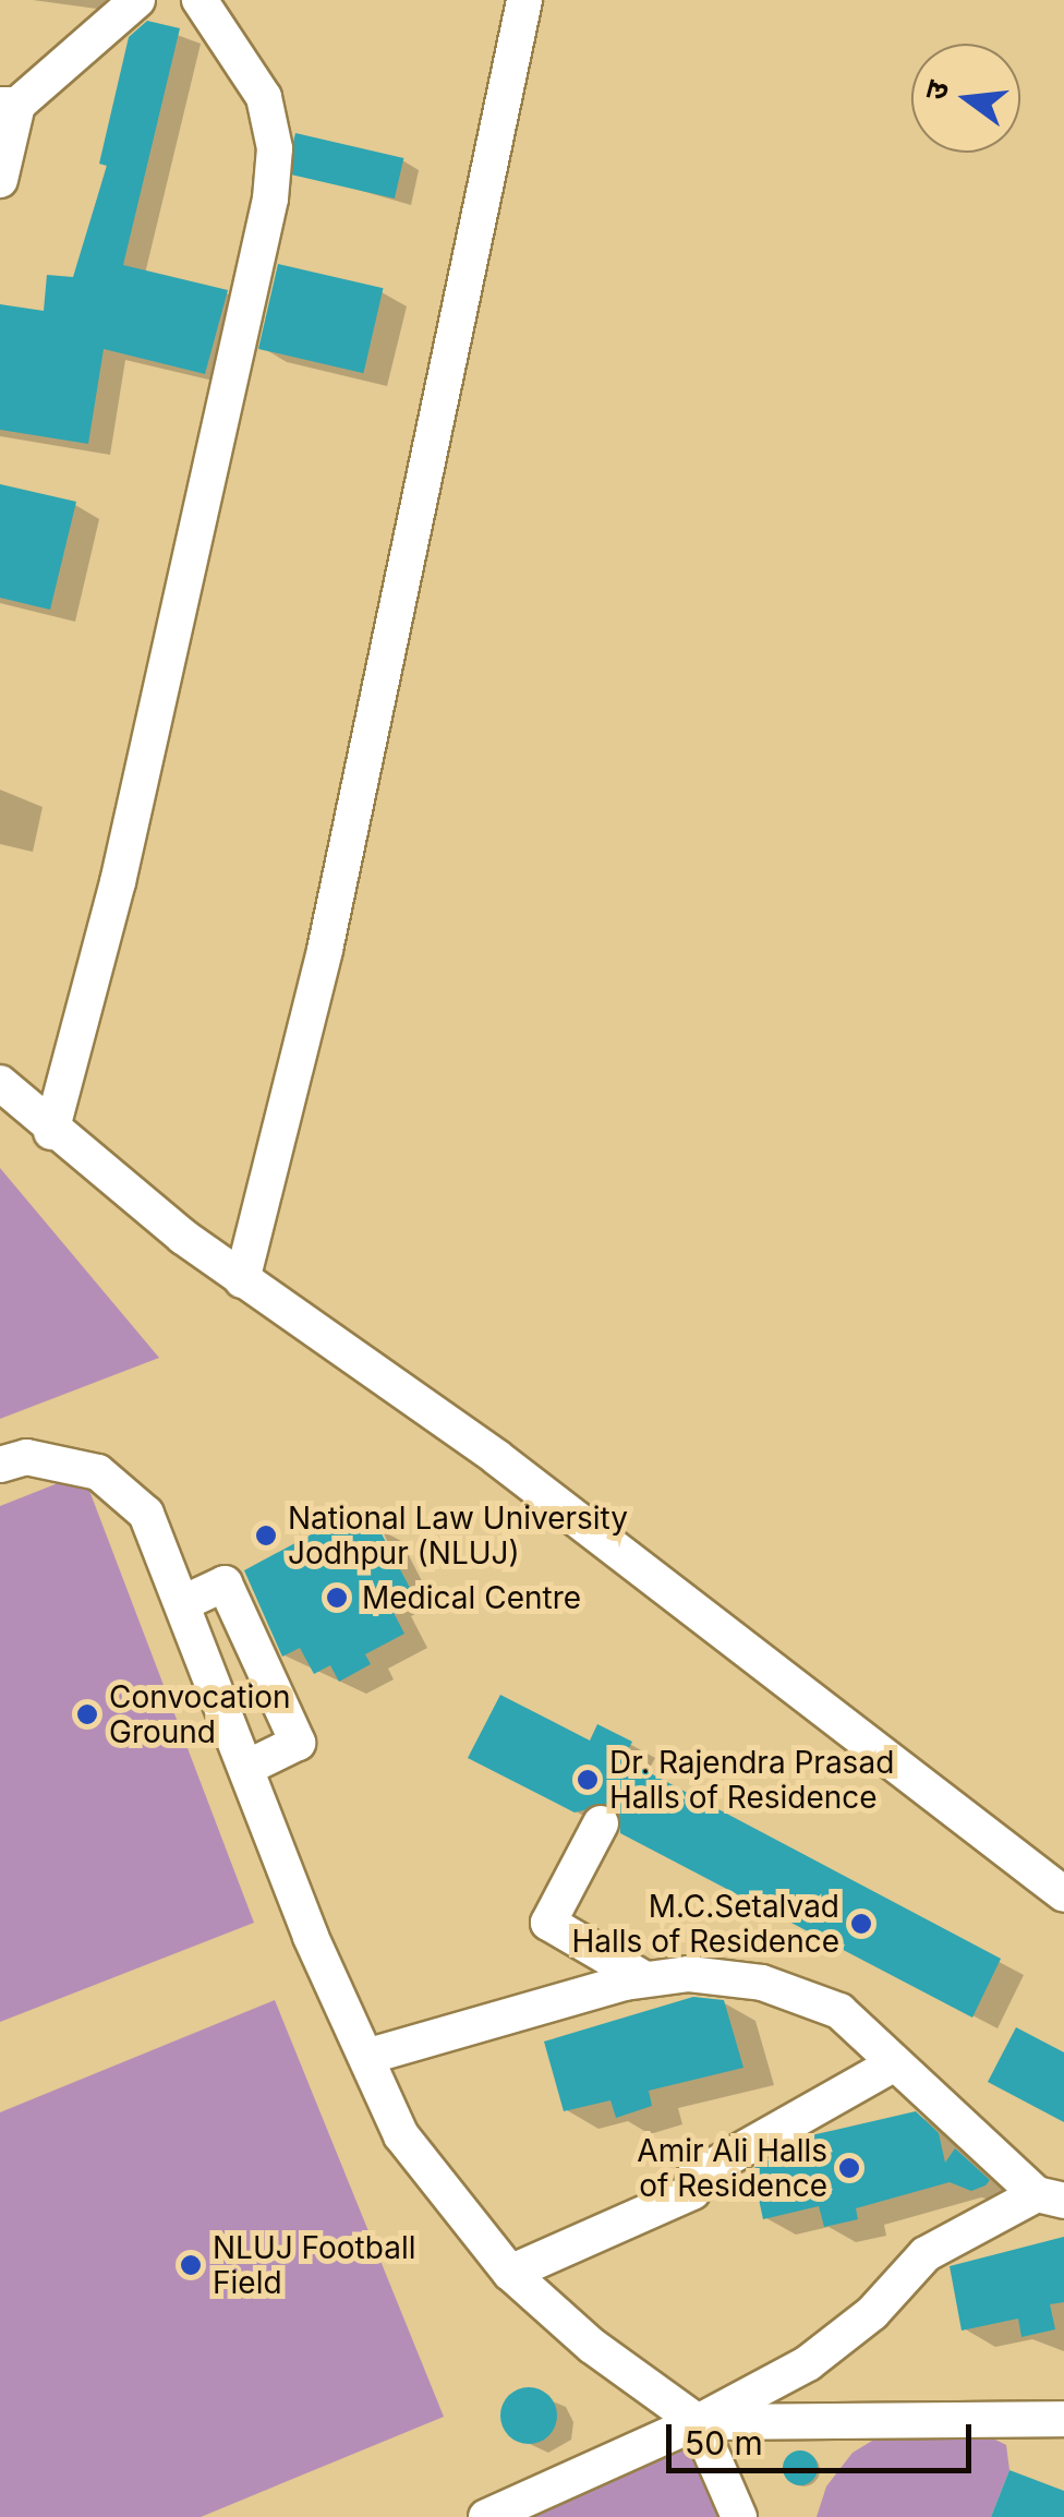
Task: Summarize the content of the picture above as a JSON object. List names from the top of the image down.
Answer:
{
  "places": [
    "National Law University Jodhpur (NLUJ)",
    "Medical Centre",
    "Convocation Ground",
    "Dr. Rajendra Prasad Halls of Residence",
    "M.C.Setalvad Halls of Residence",
    "Amir Ali Halls of Residence",
    "NLUJ Football Field"
  ],
  "scale_bar": "50 m",
  "north": "left"
}
